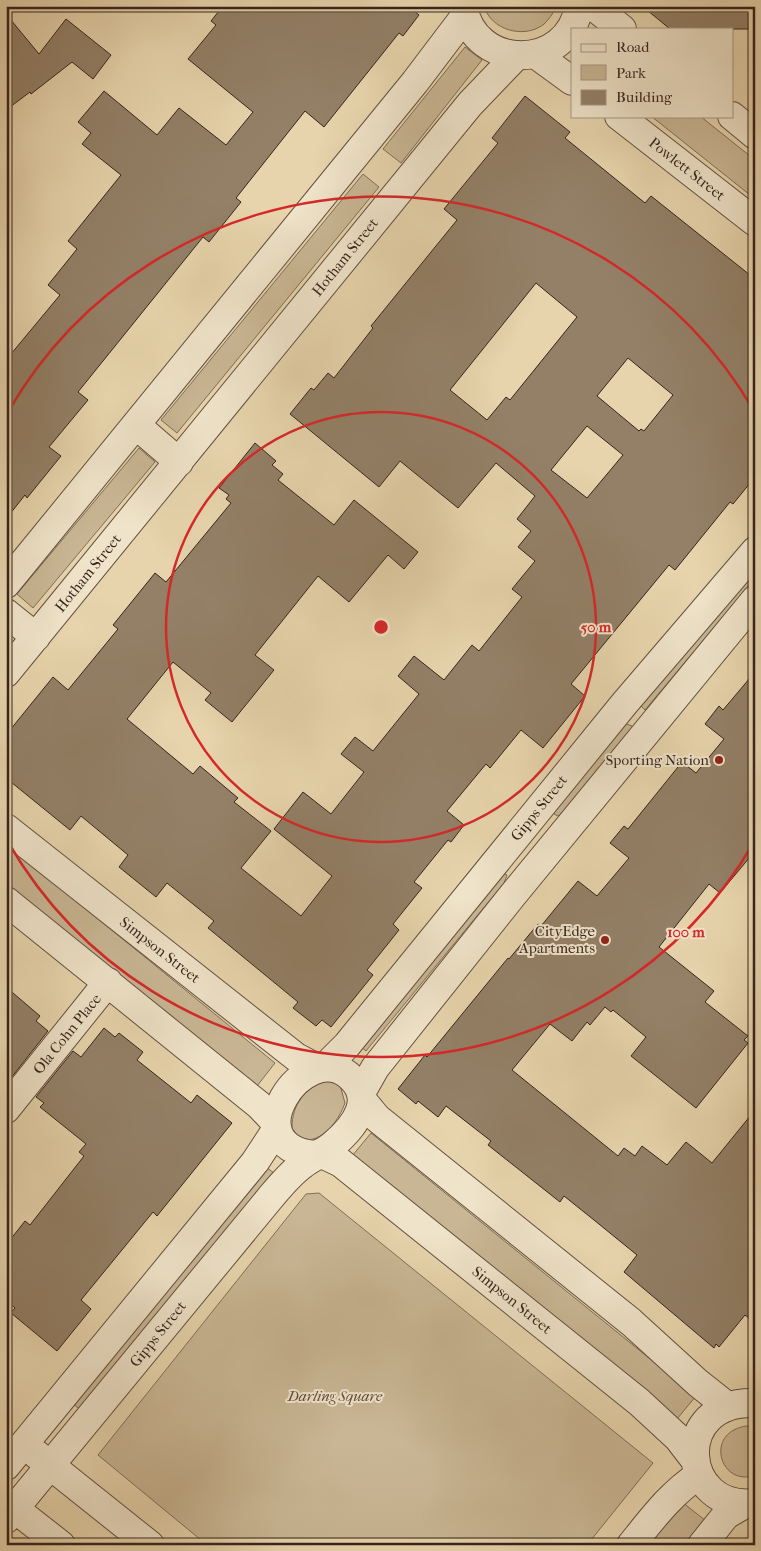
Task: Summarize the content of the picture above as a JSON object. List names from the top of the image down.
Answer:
{
  "streets": {
    "street": [
      "Powlett Street",
      "Hotham Street",
      "Gipps Street",
      "Simpson Street",
      "Ola Cohn Place"
    ]
  },
  "crossings": [
    ["Gipps Street", "Simpson Street"]
  ],
  "parks": ["Darling Square"],
  "places": ["Sporting Nation", "CityEdge Apartments"],
  "legend": ["Road", "Park", "Building"],
  "rings": ["50 m", "100 m"]
}
